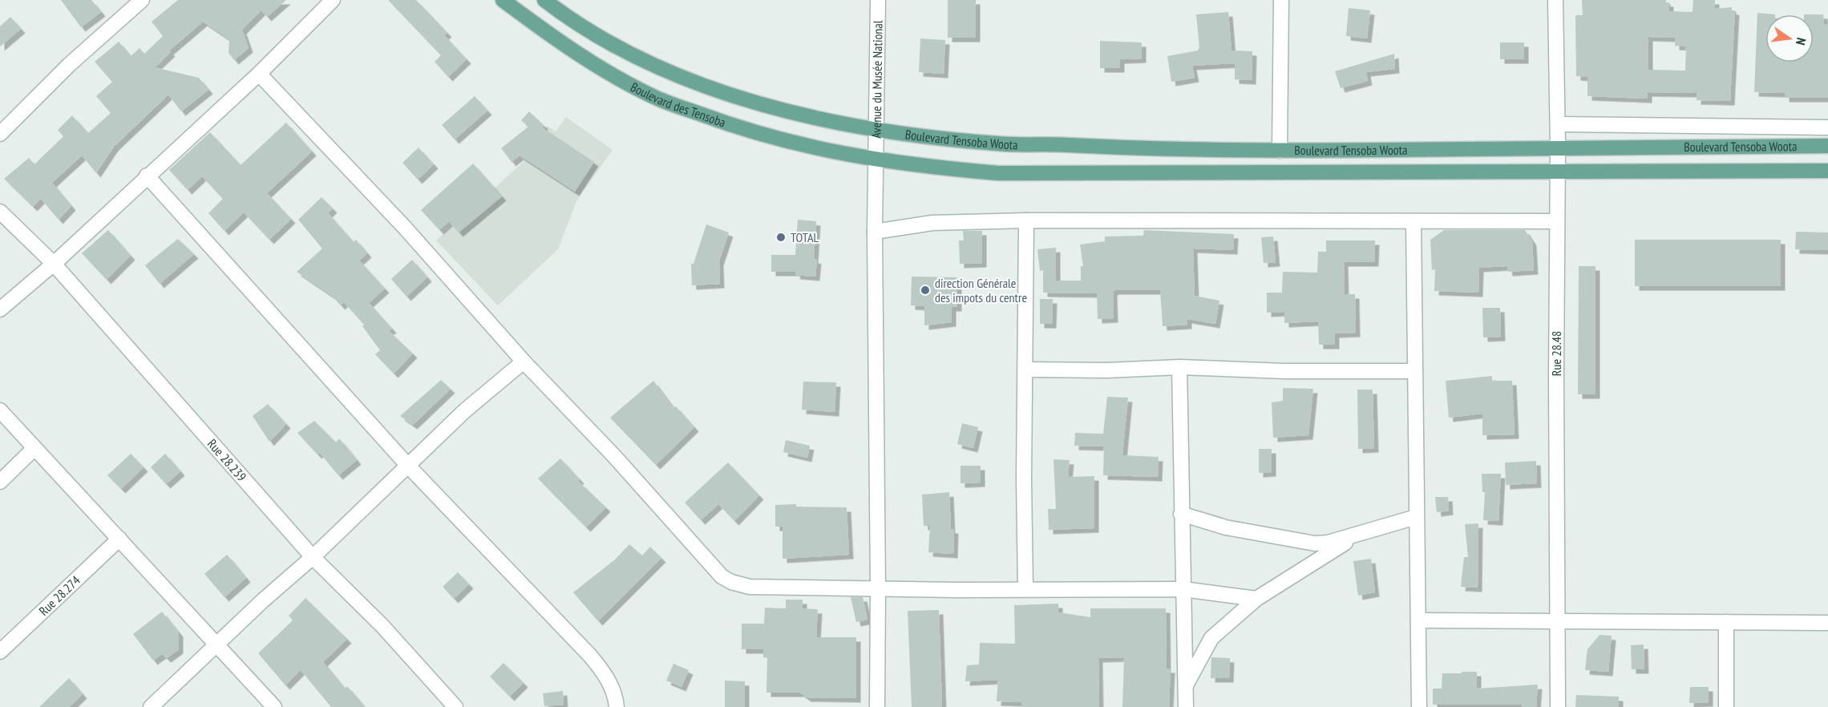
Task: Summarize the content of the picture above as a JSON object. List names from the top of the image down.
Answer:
{
  "streets": {
    "main road": ["Boulevard des Tensoba", "Boulevard Tensoba Woota"],
    "street": [
      "Avenue du Musée National",
      "Rue 28.48",
      "Rue 28.239",
      "Rue 28.274"
    ]
  },
  "crossings": [
    ["Avenue du Musée National", "Boulevard des Tensoba"],
    ["Avenue du Musée National", "Boulevard Tensoba Woota"],
    ["Boulevard des Tensoba", "Boulevard Tensoba Woota"],
    ["Boulevard Tensoba Woota", "Rue 28.48"]
  ],
  "places": ["TOTAL", "direction Générale des impots du centre"],
  "north": "right"
}
